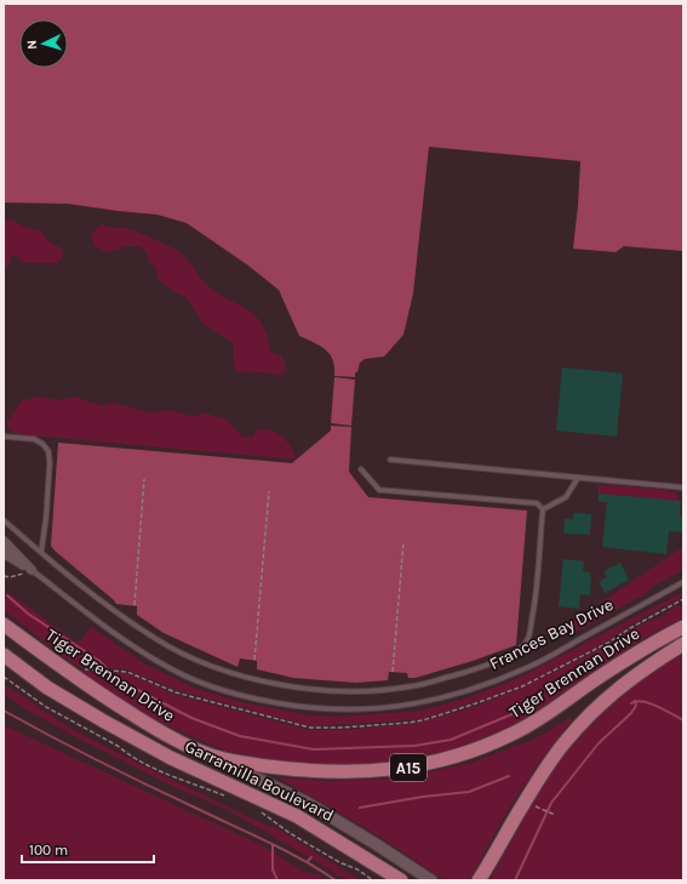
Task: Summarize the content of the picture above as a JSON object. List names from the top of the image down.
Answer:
{
  "streets": {
    "main road": ["Tiger Brennan Drive", "A15", "Garramilla Boulevard"],
    "street": ["Frances Bay Drive"]
  },
  "crossings": [
    ["Tiger Brennan Drive", "Garramilla Boulevard"]
  ],
  "scale_bar": "100 m",
  "north": "left"
}
